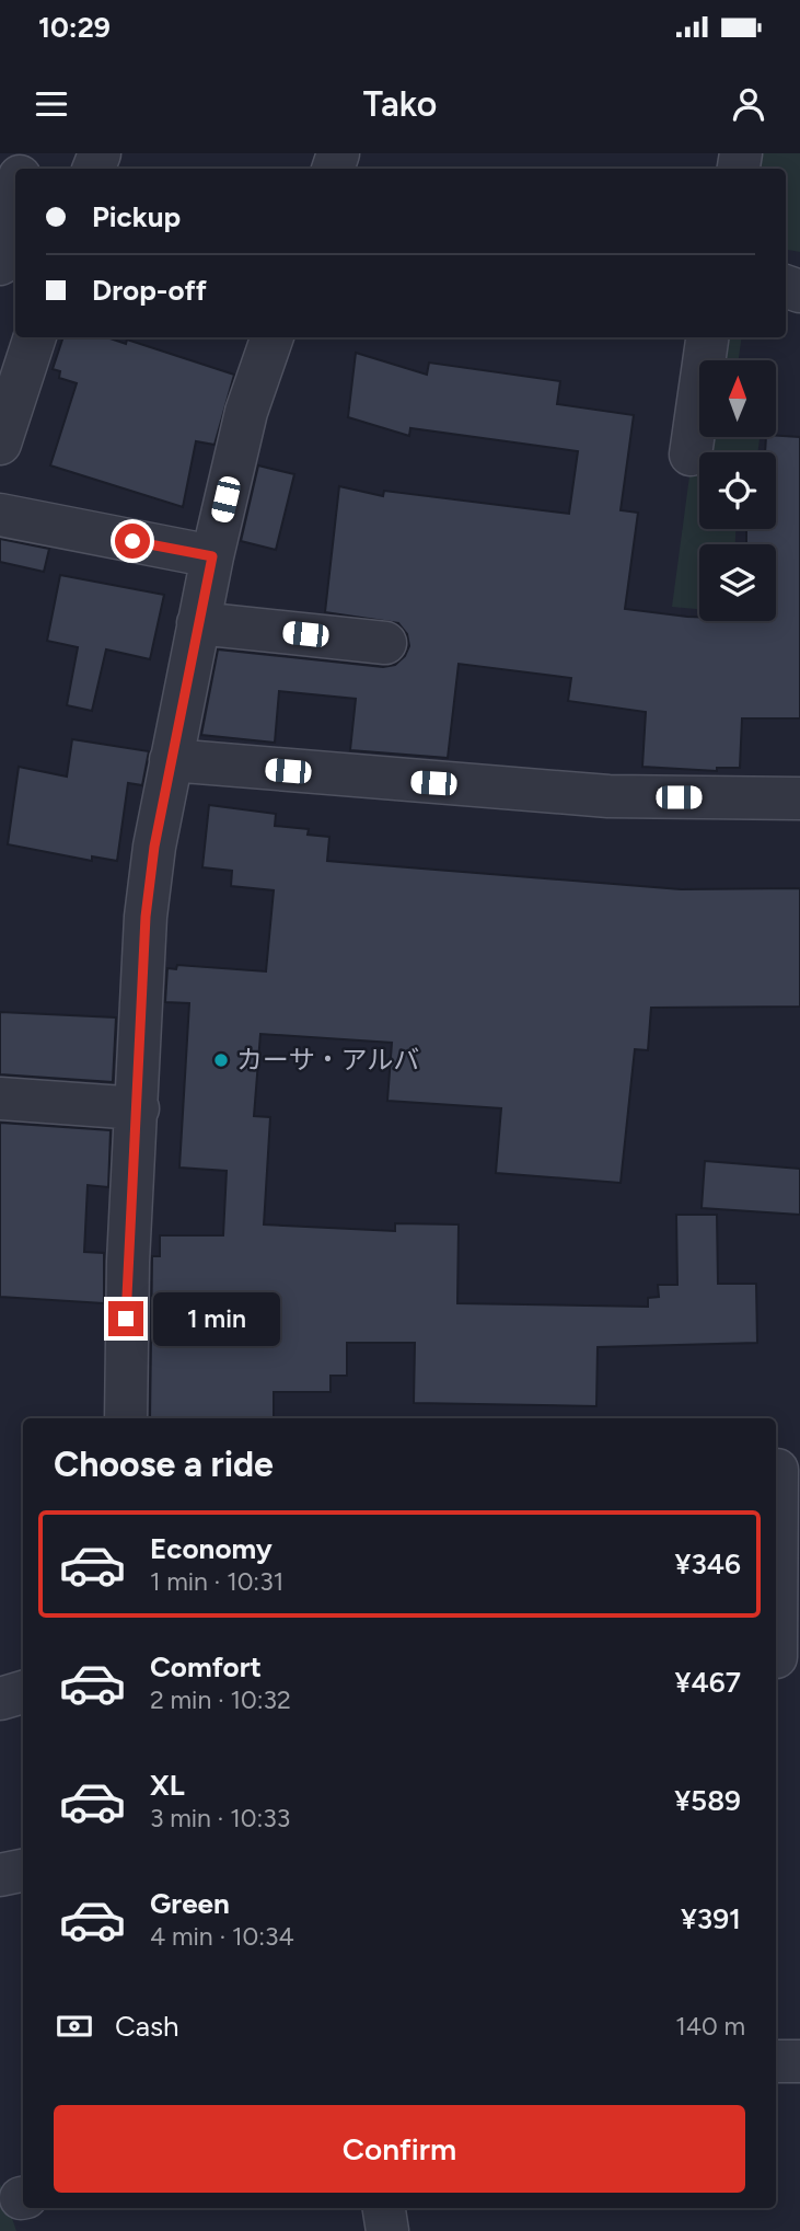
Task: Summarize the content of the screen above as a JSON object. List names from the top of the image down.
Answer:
{
  "places": ["カーサ・アルバ"],
  "north": "top",
  "page": {
    "status": "10:29",
    "header": "Tako",
    "banner": ["Pickup", "Drop-off"],
    "bubble": "1 min",
    "heading": "Choose a ride",
    "list": [
      {
        "name": "Economy",
        "note": "1 min · 10:31",
        "value": "¥346"
      },
      {
        "name": "Comfort",
        "note": "2 min · 10:32",
        "value": "¥467"
      },
      {
        "name": "XL",
        "note": "3 min · 10:33",
        "value": "¥589"
      },
      {
        "name": "Green",
        "note": "4 min · 10:34",
        "value": "¥391"
      }
    ],
    "pay": ["Cash", "140 m"],
    "buttons": "Confirm"
  }
}
